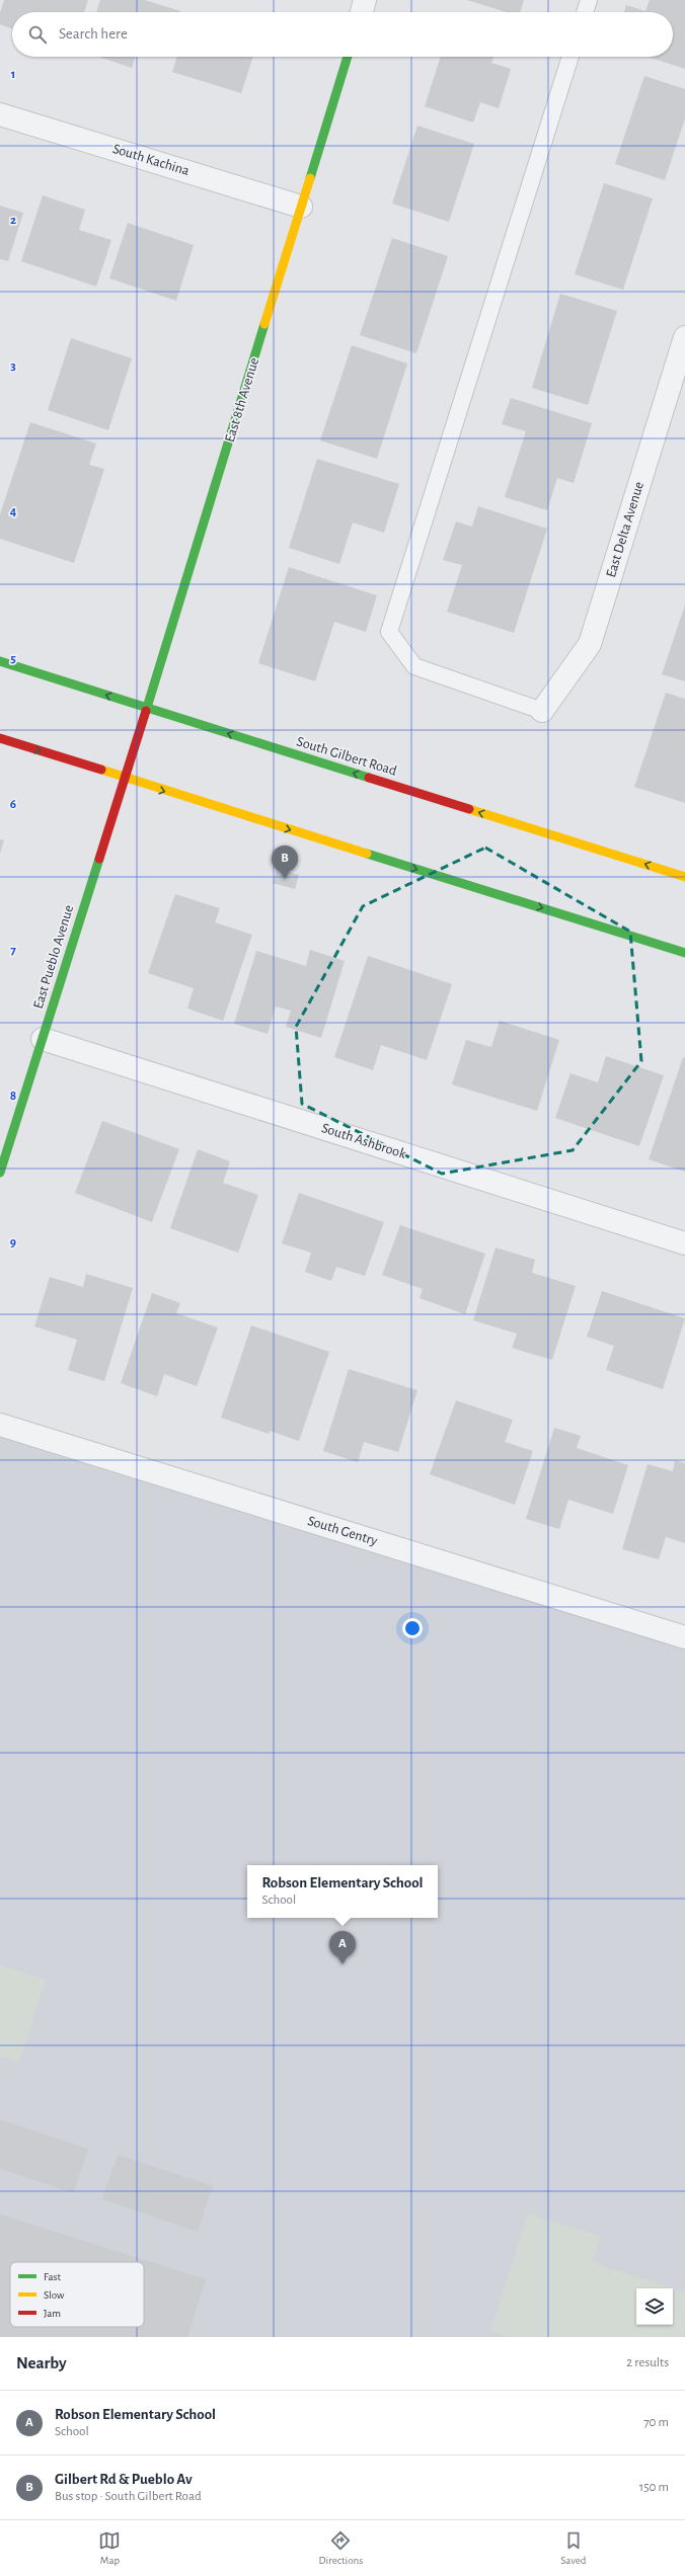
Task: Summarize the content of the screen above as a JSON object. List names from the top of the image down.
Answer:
{
  "streets": {
    "main road": ["East 8th Avenue", "South Gilbert Road", "East Pueblo Avenue"],
    "street": [
      "South Kachina",
      "East Delta Avenue",
      "South Ashbrook",
      "South Gentry"
    ]
  },
  "crossings": [
    ["South Kachina", "East 8th Avenue"],
    ["East 8th Avenue", "South Gilbert Road"],
    ["East 8th Avenue", "East Pueblo Avenue"],
    ["East Pueblo Avenue", "South Ashbrook"]
  ],
  "legend": ["Fast", "Slow", "Jam"],
  "page": {
    "search": "Search here",
    "pins": ["B", "A"],
    "popup": ["Robson Elementary School", "School"],
    "heading": ["Nearby", "2 results"],
    "list": [
      {
        "mark": "A",
        "name": "Robson Elementary School",
        "note": "School",
        "value": "70 m"
      },
      {
        "mark": "B",
        "name": "Gilbert Rd & Pueblo Av",
        "note": "Bus stop · South Gilbert Road",
        "value": "150 m"
      }
    ],
    "nav": ["Map", "Directions", "Saved"]
  },
  "grid": {
    "rows": [
      "1",
      "2",
      "3",
      "4",
      "5",
      "6",
      "7",
      "8",
      "9"
    ]
  }
}
